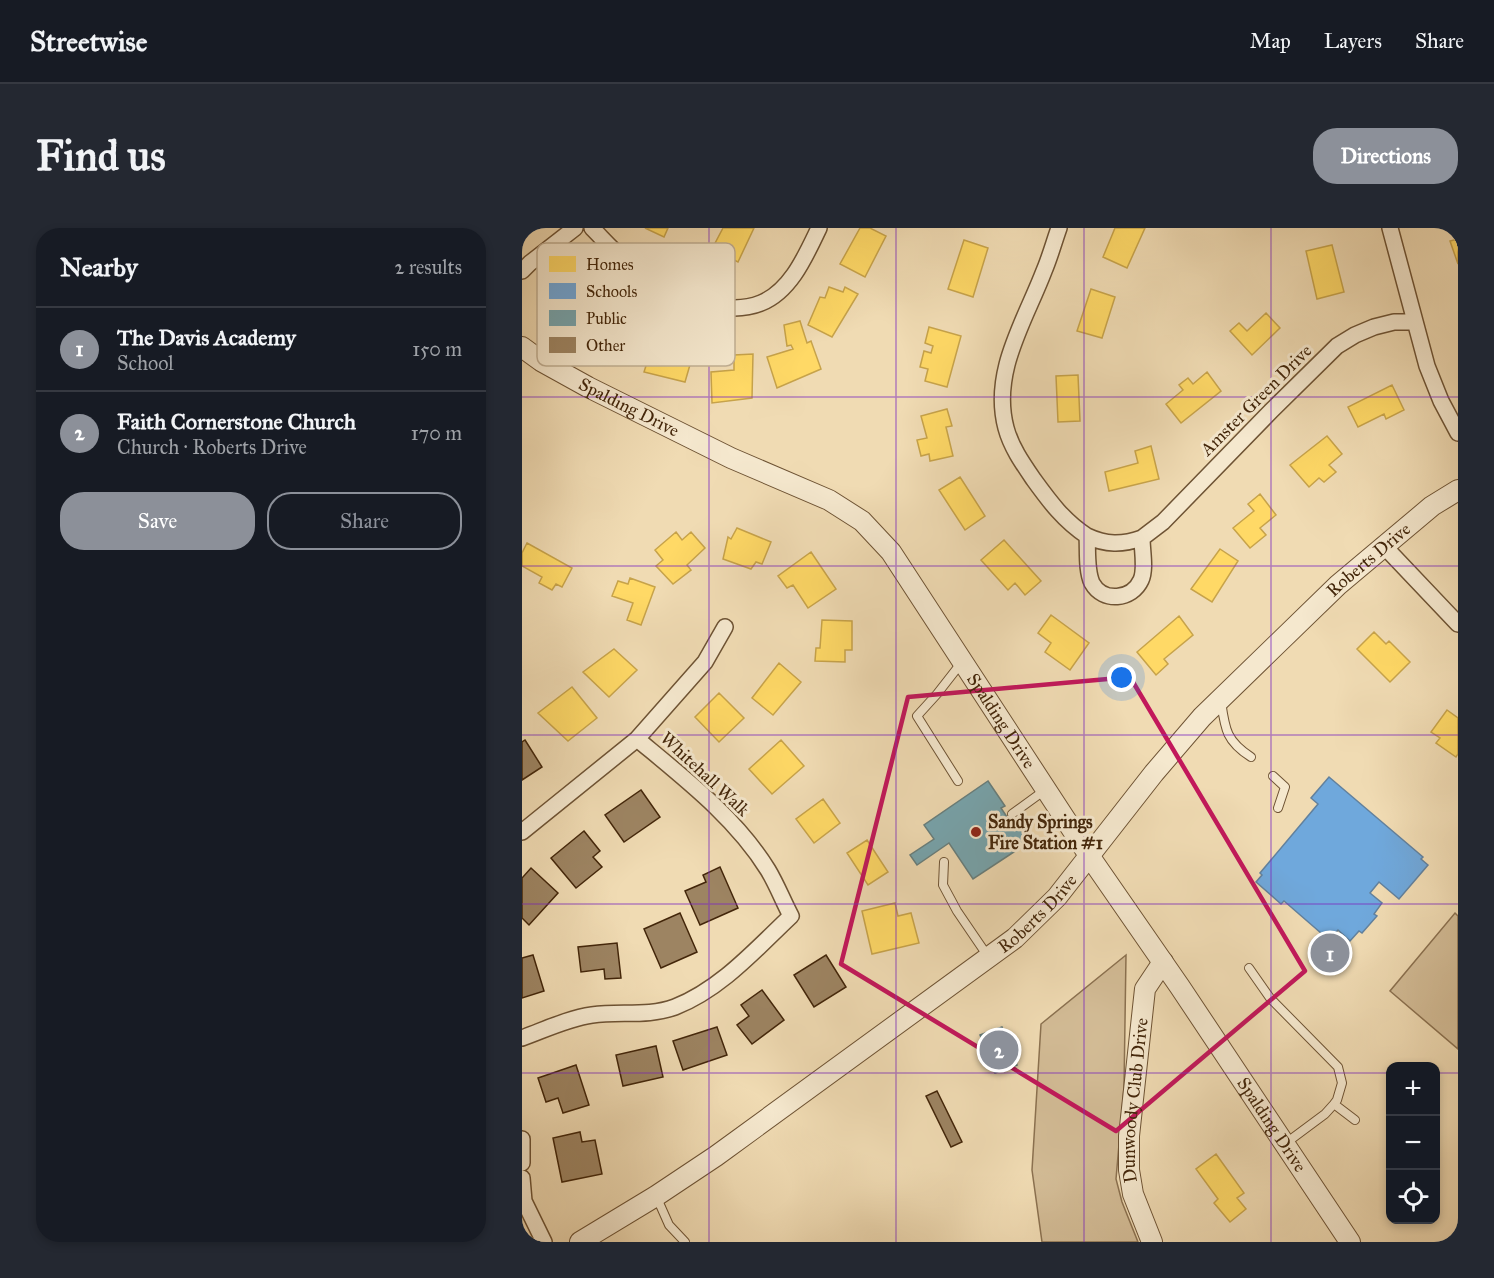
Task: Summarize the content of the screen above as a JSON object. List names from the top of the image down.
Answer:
{
  "streets": {
    "street": [
      "Amster Green Drive",
      "Spalding Drive",
      "Roberts Drive",
      "Whitehall Walk",
      "Dunwoody Club Drive"
    ]
  },
  "crossings": [
    ["Spalding Drive", "Roberts Drive"],
    ["Spalding Drive", "Dunwoody Club Drive"]
  ],
  "places": ["Sandy Springs Fire Station #1"],
  "legend": [
    "Homes",
    "Schools",
    "Public",
    "Other"
  ],
  "page": {
    "header": "Streetwise",
    "nav": ["Map", "Layers", "Share"],
    "buttons": [
      "Directions",
      ["Save", "Share"]
    ],
    "title": "Find us",
    "heading": ["Nearby", "2 results"],
    "list": [
      {
        "mark": "1",
        "name": "The Davis Academy",
        "note": "School",
        "value": "150 m"
      },
      {
        "mark": "2",
        "name": "Faith Cornerstone Church",
        "note": "Church · Roberts Drive",
        "value": "170 m"
      }
    ],
    "pins": ["1", "2"],
    "map_buttons": ["+", "−"]
  }
}
